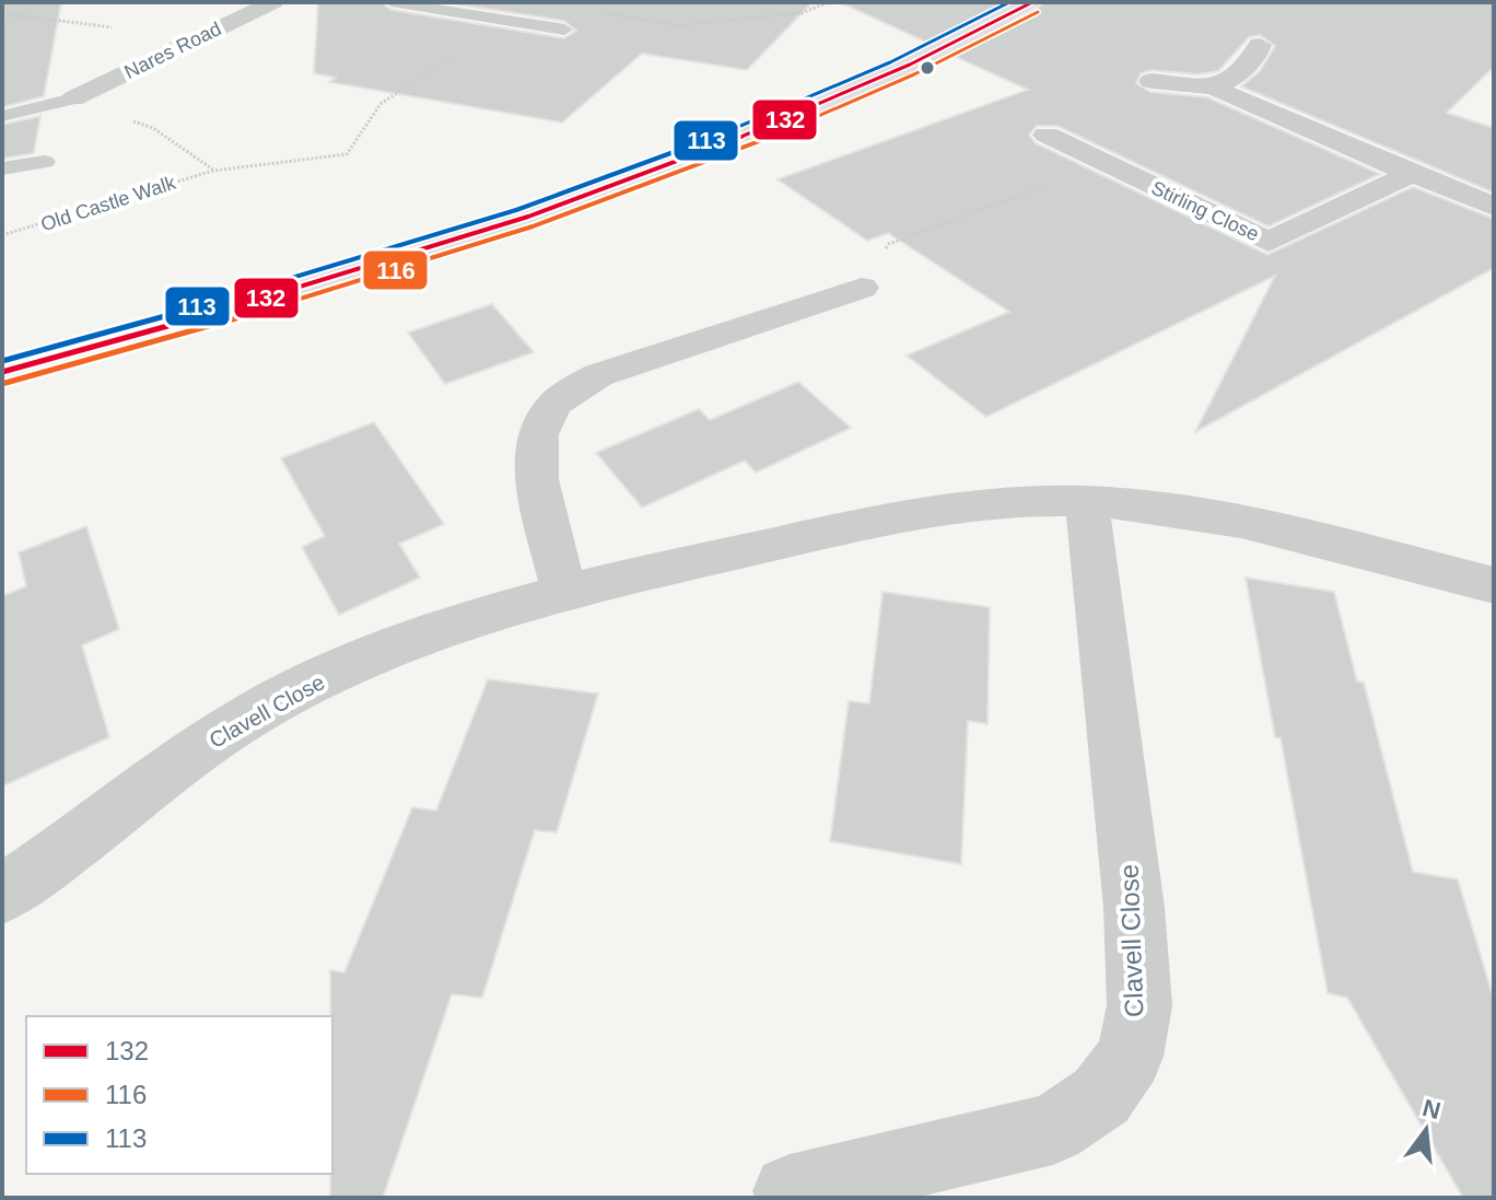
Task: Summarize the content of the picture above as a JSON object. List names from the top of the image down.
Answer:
{
  "streets": {
    "street": ["Nares Road", "Stirling Close", "Clavell Close"],
    "path": ["Old Castle Walk"]
  },
  "crossings": [
    ["Nares Road", "Old Castle Walk"]
  ],
  "lines": ["transit line 132", "transit line 113", "transit line 116"],
  "legend": ["132", "116", "113"],
  "north": "top"
}
